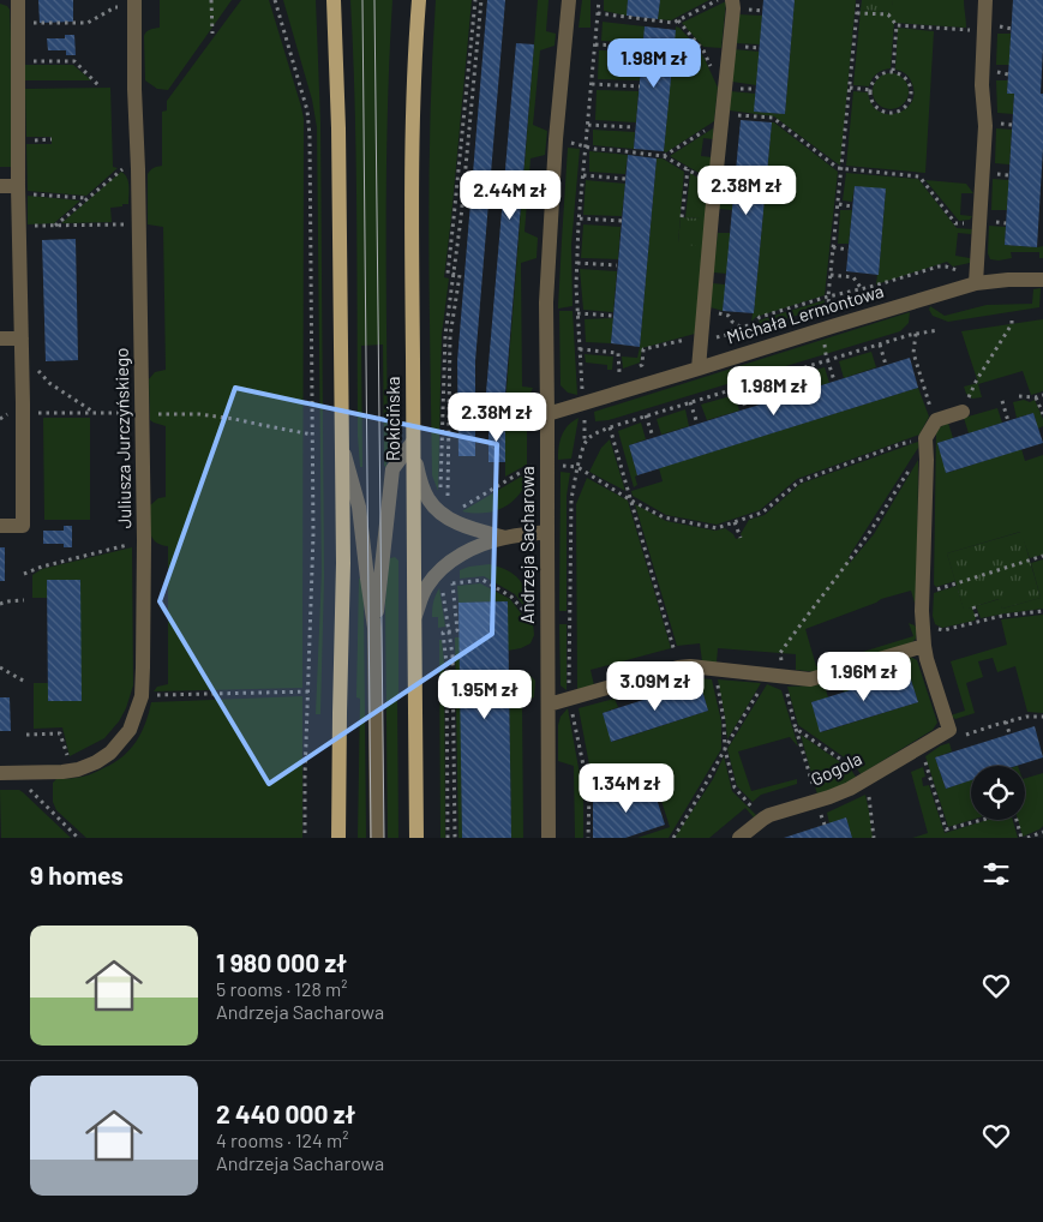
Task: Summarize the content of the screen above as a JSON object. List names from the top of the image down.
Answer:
{
  "streets": {
    "main road": ["Rokicińska"],
    "street": [
      "Michała Lermontowa",
      "Juliusza Jurczyńskiego",
      "Andrzeja Sacharowa",
      "Gogola"
    ]
  },
  "crossings": [
    ["Michała Lermontowa", "Andrzeja Sacharowa"]
  ],
  "page": {
    "price": [
      "1.98M zł",
      "2.38M zł",
      "2.44M zł",
      "1.98M zł",
      "2.38M zł",
      "1.96M zł",
      "3.09M zł",
      "1.95M zł",
      "1.34M zł"
    ],
    "heading": "9 homes",
    "list": [
      {
        "name": "1 980 000 zł",
        "note": "5 rooms · 128 m² · Andrzeja Sacharowa"
      },
      {
        "name": "2 440 000 zł",
        "note": "4 rooms · 124 m² · Andrzeja Sacharowa"
      }
    ]
  }
}
